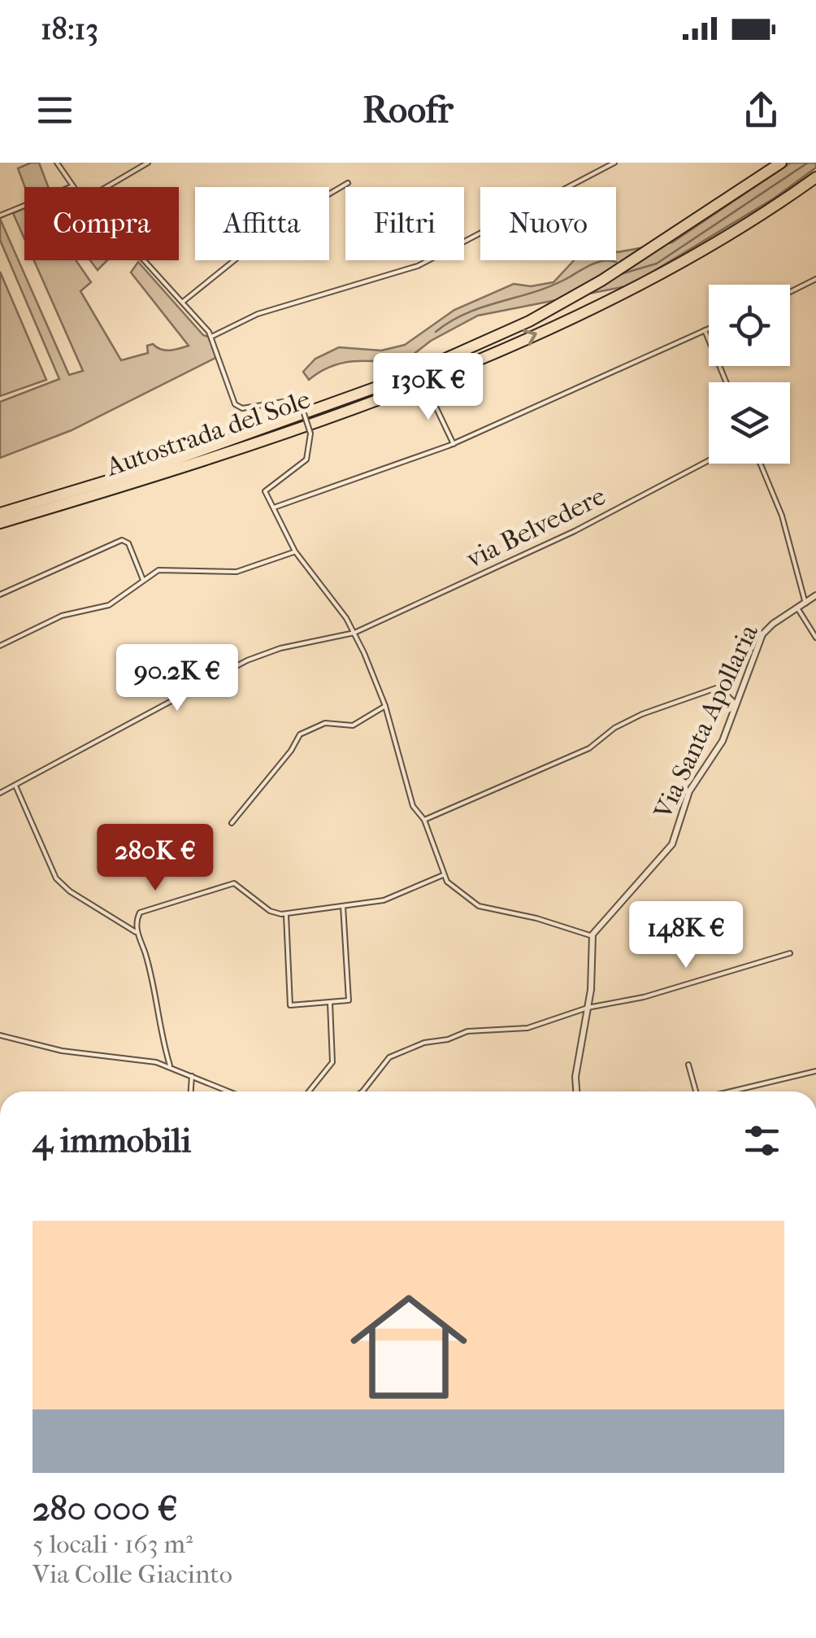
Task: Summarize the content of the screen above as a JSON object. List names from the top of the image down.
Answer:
{
  "streets": {
    "highway": ["Autostrada del Sole"],
    "street": ["via Belvedere", "Via Santa Apollaria"]
  },
  "page": {
    "status": "18:13",
    "header": "Roofr",
    "chip": [
      "Compra",
      "Affitta",
      "Filtri",
      "Nuovo"
    ],
    "price": [
      "130K €",
      "90.2K €",
      "280K €",
      "148K €"
    ],
    "heading": "4 immobili",
    "list": [
      {
        "name": "280 000 €",
        "note": "5 locali · 163 m² · Via Colle Giacinto"
      }
    ]
  }
}
